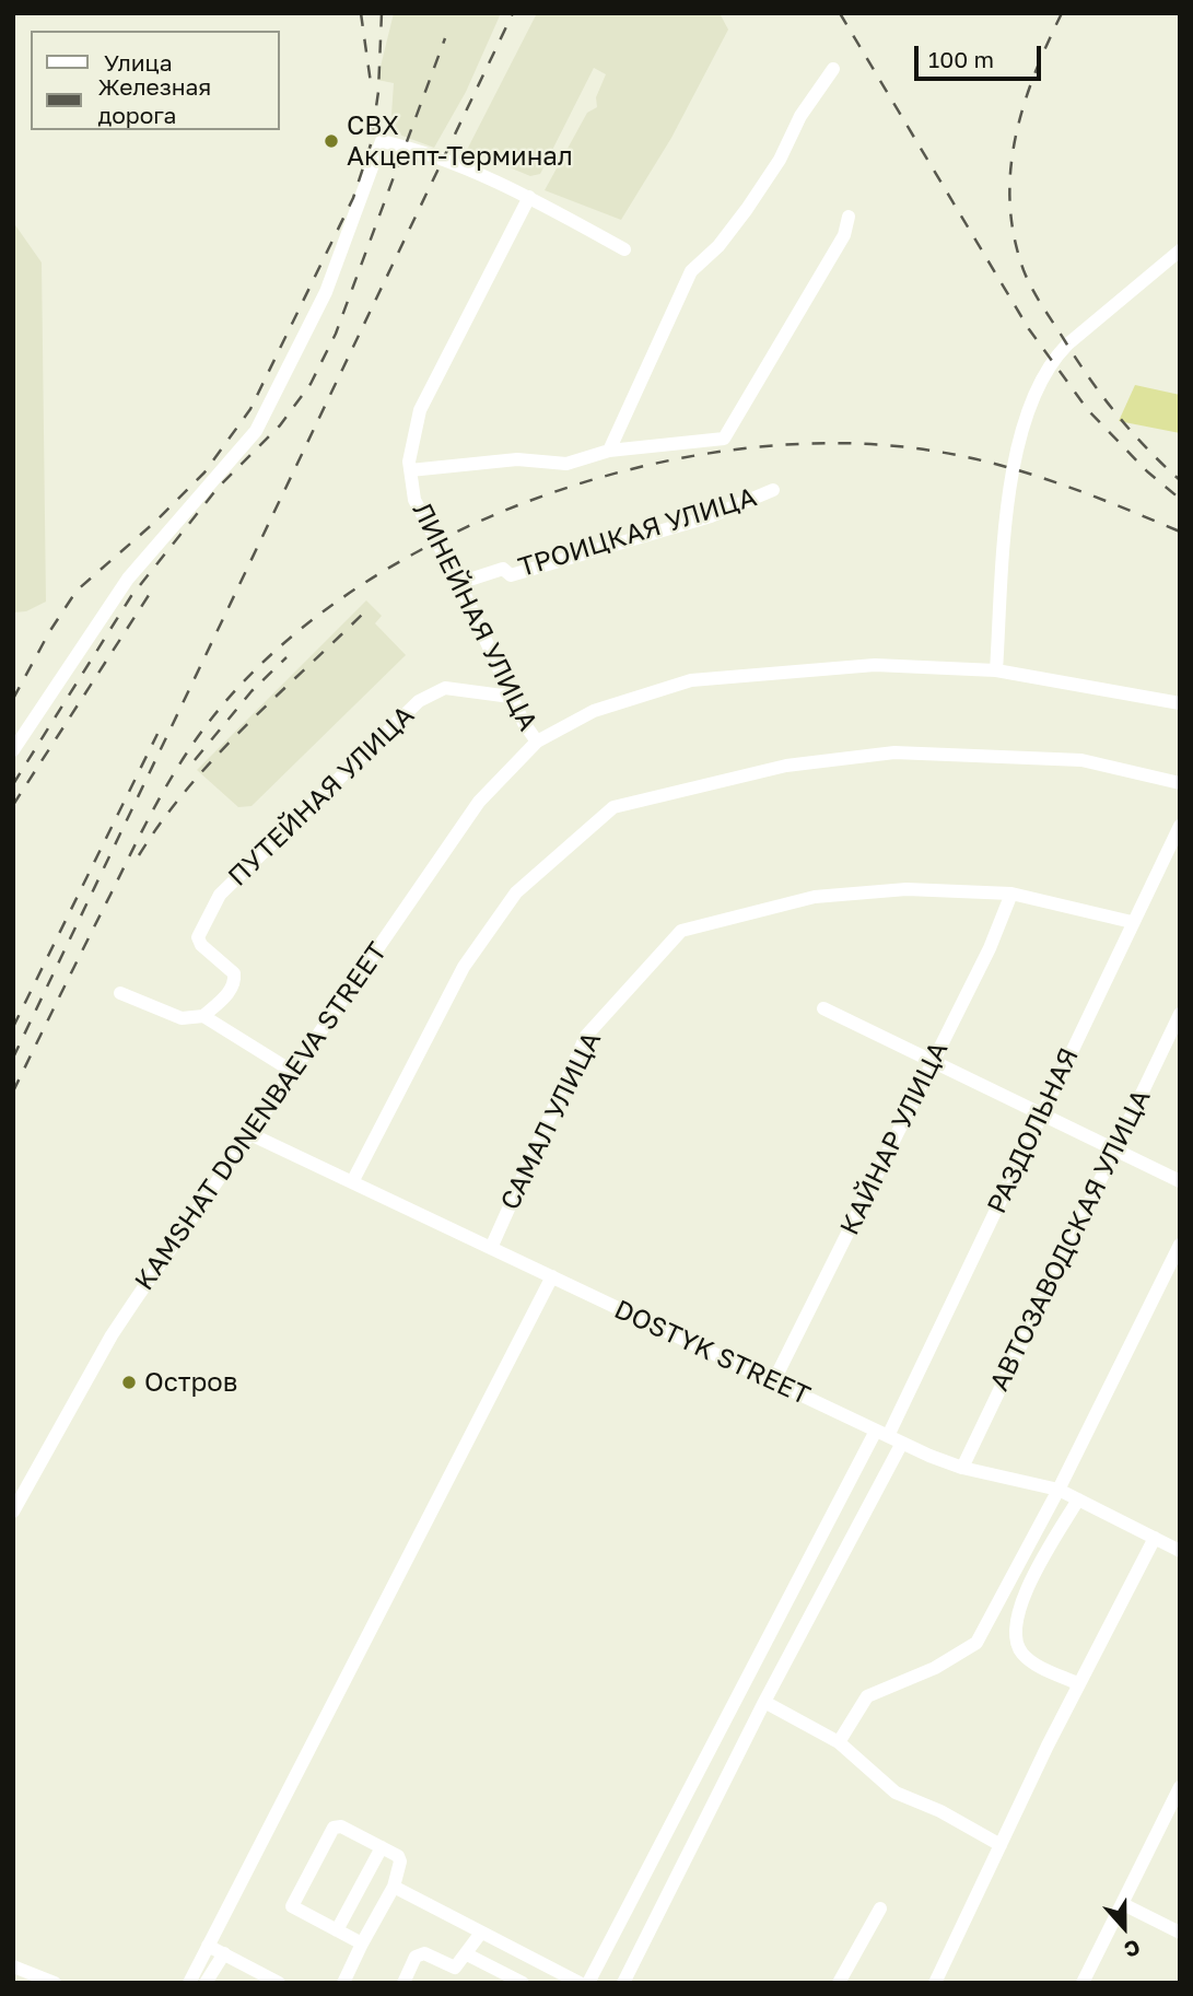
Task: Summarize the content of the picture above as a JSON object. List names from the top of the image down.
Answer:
{
  "streets": {
    "street": [
      "ТРОИЦКАЯ УЛИЦА",
      "ЛИНЕЙНАЯ УЛИЦА",
      "ПУТЕЙНАЯ УЛИЦА",
      "KAMSHAT DONENBAEVA STREET",
      "САМАЛ УЛИЦА",
      "РАЗДОЛЬНАЯ",
      "КАЙНАР УЛИЦА",
      "АВТОЗАВОДСКАЯ УЛИЦА",
      "DOSTYK STREET"
    ]
  },
  "crossings": [
    ["ТРОИЦКАЯ УЛИЦА", "ЛИНЕЙНАЯ УЛИЦА"],
    ["ЛИНЕЙНАЯ УЛИЦА", "ПУТЕЙНАЯ УЛИЦА"],
    ["ЛИНЕЙНАЯ УЛИЦА", "KAMSHAT DONENBAEVA STREET"],
    ["KAMSHAT DONENBAEVA STREET", "DOSTYK STREET"],
    ["САМАЛ УЛИЦА", "РАЗДОЛЬНАЯ"],
    ["САМАЛ УЛИЦА", "КАЙНАР УЛИЦА"],
    ["САМАЛ УЛИЦА", "DOSTYK STREET"],
    ["РАЗДОЛЬНАЯ", "DOSTYK STREET"],
    ["КАЙНАР УЛИЦА", "DOSTYK STREET"],
    ["АВТОЗАВОДСКАЯ УЛИЦА", "DOSTYK STREET"]
  ],
  "places": ["СВХ Акцепт-Терминал", "Остров"],
  "legend": ["Улица", "Железная дорога"],
  "scale_bar": "100 m",
  "north": "bottom"
}
